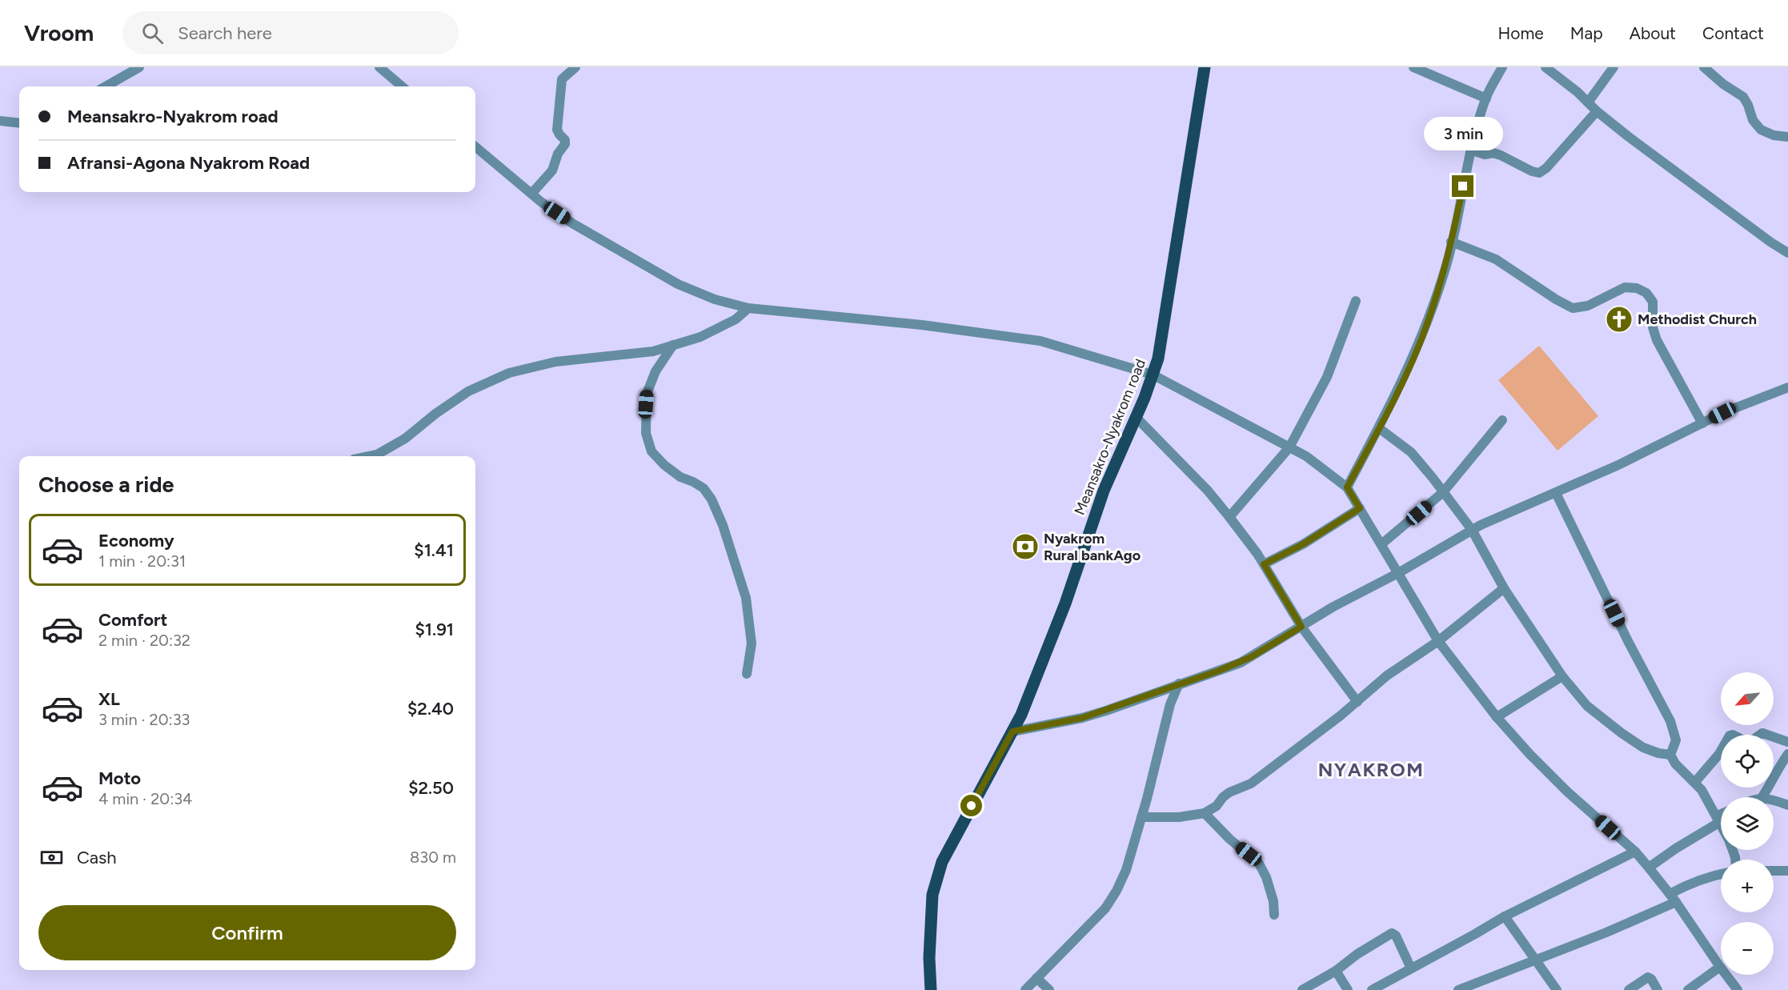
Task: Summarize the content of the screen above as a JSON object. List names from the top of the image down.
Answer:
{
  "streets": {
    "main road": ["Meansakro-Nyakrom road"]
  },
  "districts": ["NYAKROM"],
  "places": {
    "church": ["Methodist Church"],
    "bank": ["Nyakrom Rural bankAgo"]
  },
  "north": "bottom left",
  "page": {
    "header": "Vroom",
    "search": "Search here",
    "nav": [
      "Home",
      "Map",
      "About",
      "Contact"
    ],
    "banner": ["Meansakro-Nyakrom road", "Afransi-Agona Nyakrom Road"],
    "bubble": "3 min",
    "heading": "Choose a ride",
    "list": [
      {
        "name": "Economy",
        "note": "1 min · 20:31",
        "value": "$1.41"
      },
      {
        "name": "Comfort",
        "note": "2 min · 20:32",
        "value": "$1.91"
      },
      {
        "name": "XL",
        "note": "3 min · 20:33",
        "value": "$2.40"
      },
      {
        "name": "Moto",
        "note": "4 min · 20:34",
        "value": "$2.50"
      }
    ],
    "map_buttons": ["+", "−"],
    "pay": ["Cash", "830 m"],
    "buttons": "Confirm"
  }
}
